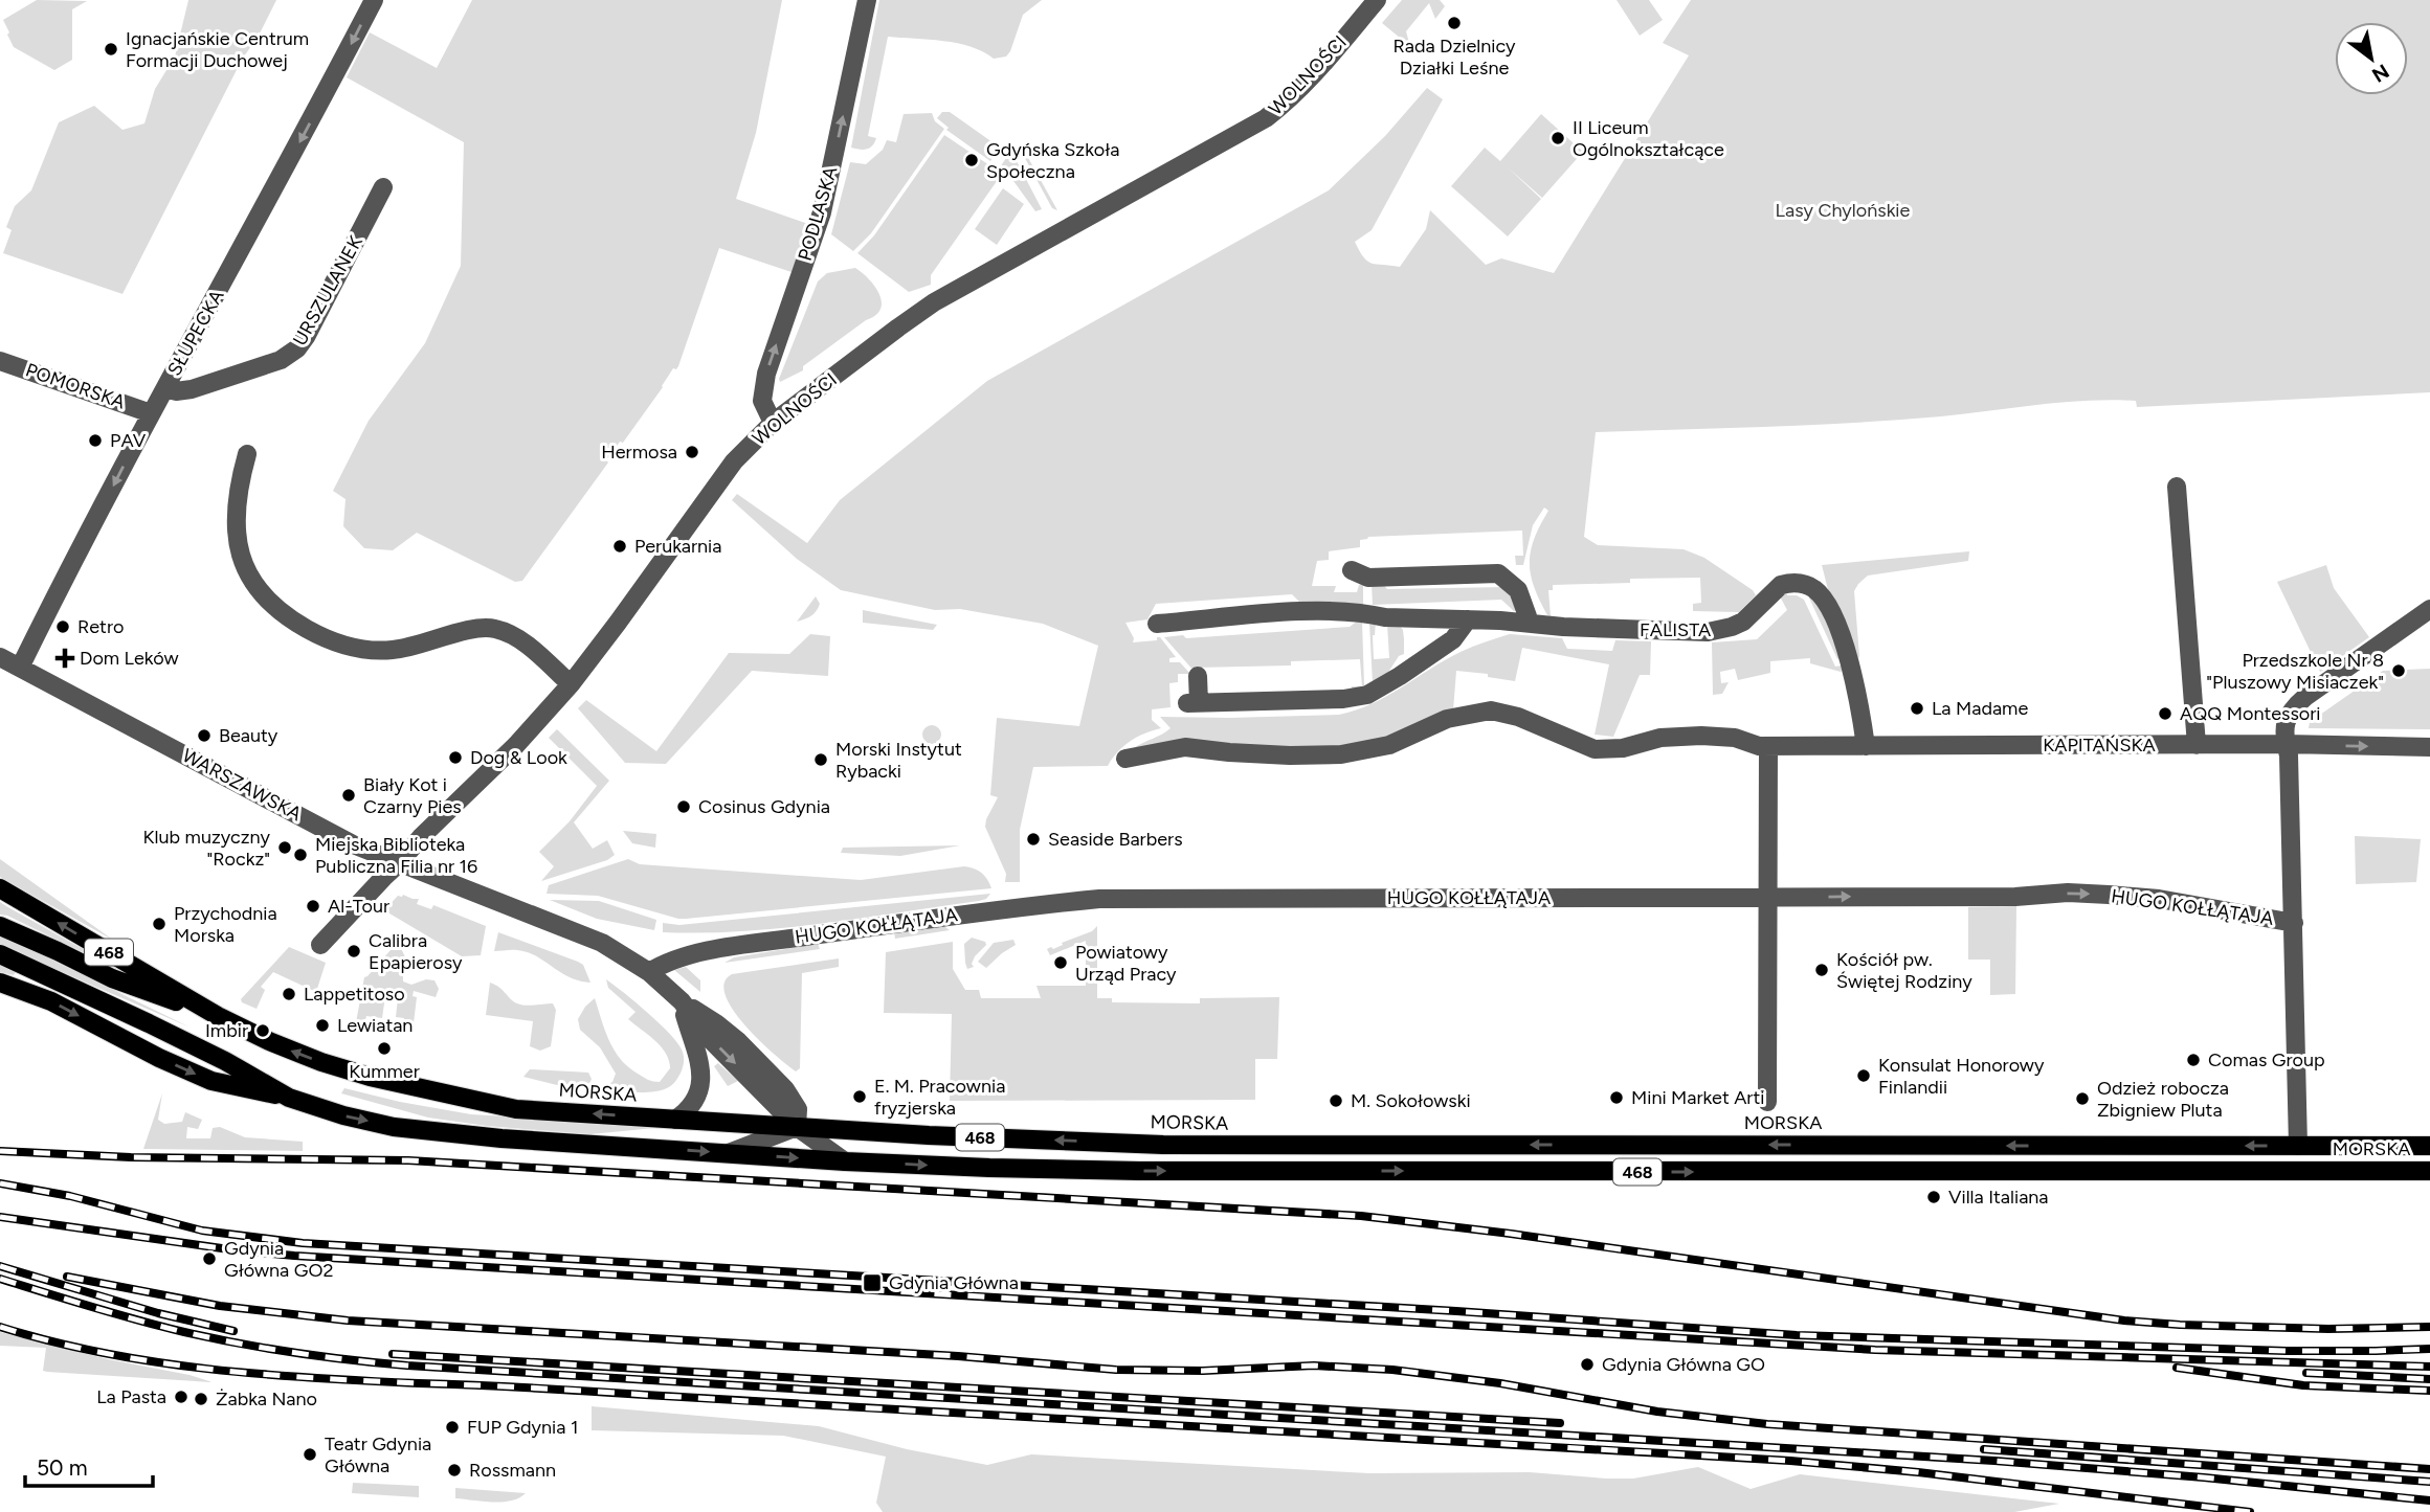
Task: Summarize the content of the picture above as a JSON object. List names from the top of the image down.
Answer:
{
  "streets": {
    "main road": ["468", "MORSKA"],
    "street": [
      "WOLNOŚCI",
      "PODLASKA",
      "URSZULANEK",
      "SŁUPECKA",
      "POMORSKA",
      "FALISTA",
      "KAPITAŃSKA",
      "WARSZAWSKA",
      "HUGO KOŁŁĄTAJA"
    ]
  },
  "crossings": [
    ["WOLNOŚCI", "PODLASKA"],
    ["WOLNOŚCI", "WARSZAWSKA"],
    ["URSZULANEK", "SŁUPECKA"],
    ["SŁUPECKA", "POMORSKA"],
    ["SŁUPECKA", "WARSZAWSKA"],
    ["FALISTA", "KAPITAŃSKA"],
    ["WARSZAWSKA", "HUGO KOŁŁĄTAJA"],
    ["WARSZAWSKA", "MORSKA"]
  ],
  "one_way": ["PODLASKA", "SŁUPECKA"],
  "parks": ["Lasy Chylońskie"],
  "places": {
    "other": [
      "Rada Dzielnicy Działki Leśne",
      "Ignacjańskie Centrum Formacji Duchowej",
      "II Liceum Ogólnokształcące",
      "Gdyńska Szkoła Społeczna",
      "PAV",
      "Hermosa",
      "Perukarnia",
      "Retro",
      "Przedszkole Nr 8 \"Pluszowy Misiaczek\"",
      "La Madame",
      "AQQ Montessori",
      "Beauty",
      "Dog & Look",
      "Morski Instytut Rybacki",
      "Biały Kot i Czarny Pies",
      "Cosinus Gdynia",
      "Seaside Barbers",
      "Klub muzyczny \"Rockz\"",
      "Miejska Biblioteka Publiczna Filia nr 16",
      "Al-Tour",
      "Przychodnia Morska",
      "Calibra Epapierosy",
      "Powiatowy Urząd Pracy",
      "Kościół pw. Świętej Rodziny",
      "Lappetitoso",
      "Lewiatan",
      "Imbir",
      "Kummer",
      "Comas Group",
      "Konsulat Honorowy Finlandii",
      "E. M. Pracownia fryzjerska",
      "Mini Market Arti",
      "Odzież robocza Zbigniew Pluta",
      "M. Sokołowski",
      "Villa Italiana",
      "Gdynia Główna GO2",
      "Gdynia Główna GO",
      "La Pasta",
      "Żabka Nano",
      "FUP Gdynia 1",
      "Teatr Gdynia Główna",
      "Rossmann"
    ],
    "health": ["Dom Leków"],
    "transit": ["Gdynia Główna"]
  },
  "scale_bar": "50 m",
  "north": "bottom right"
}
